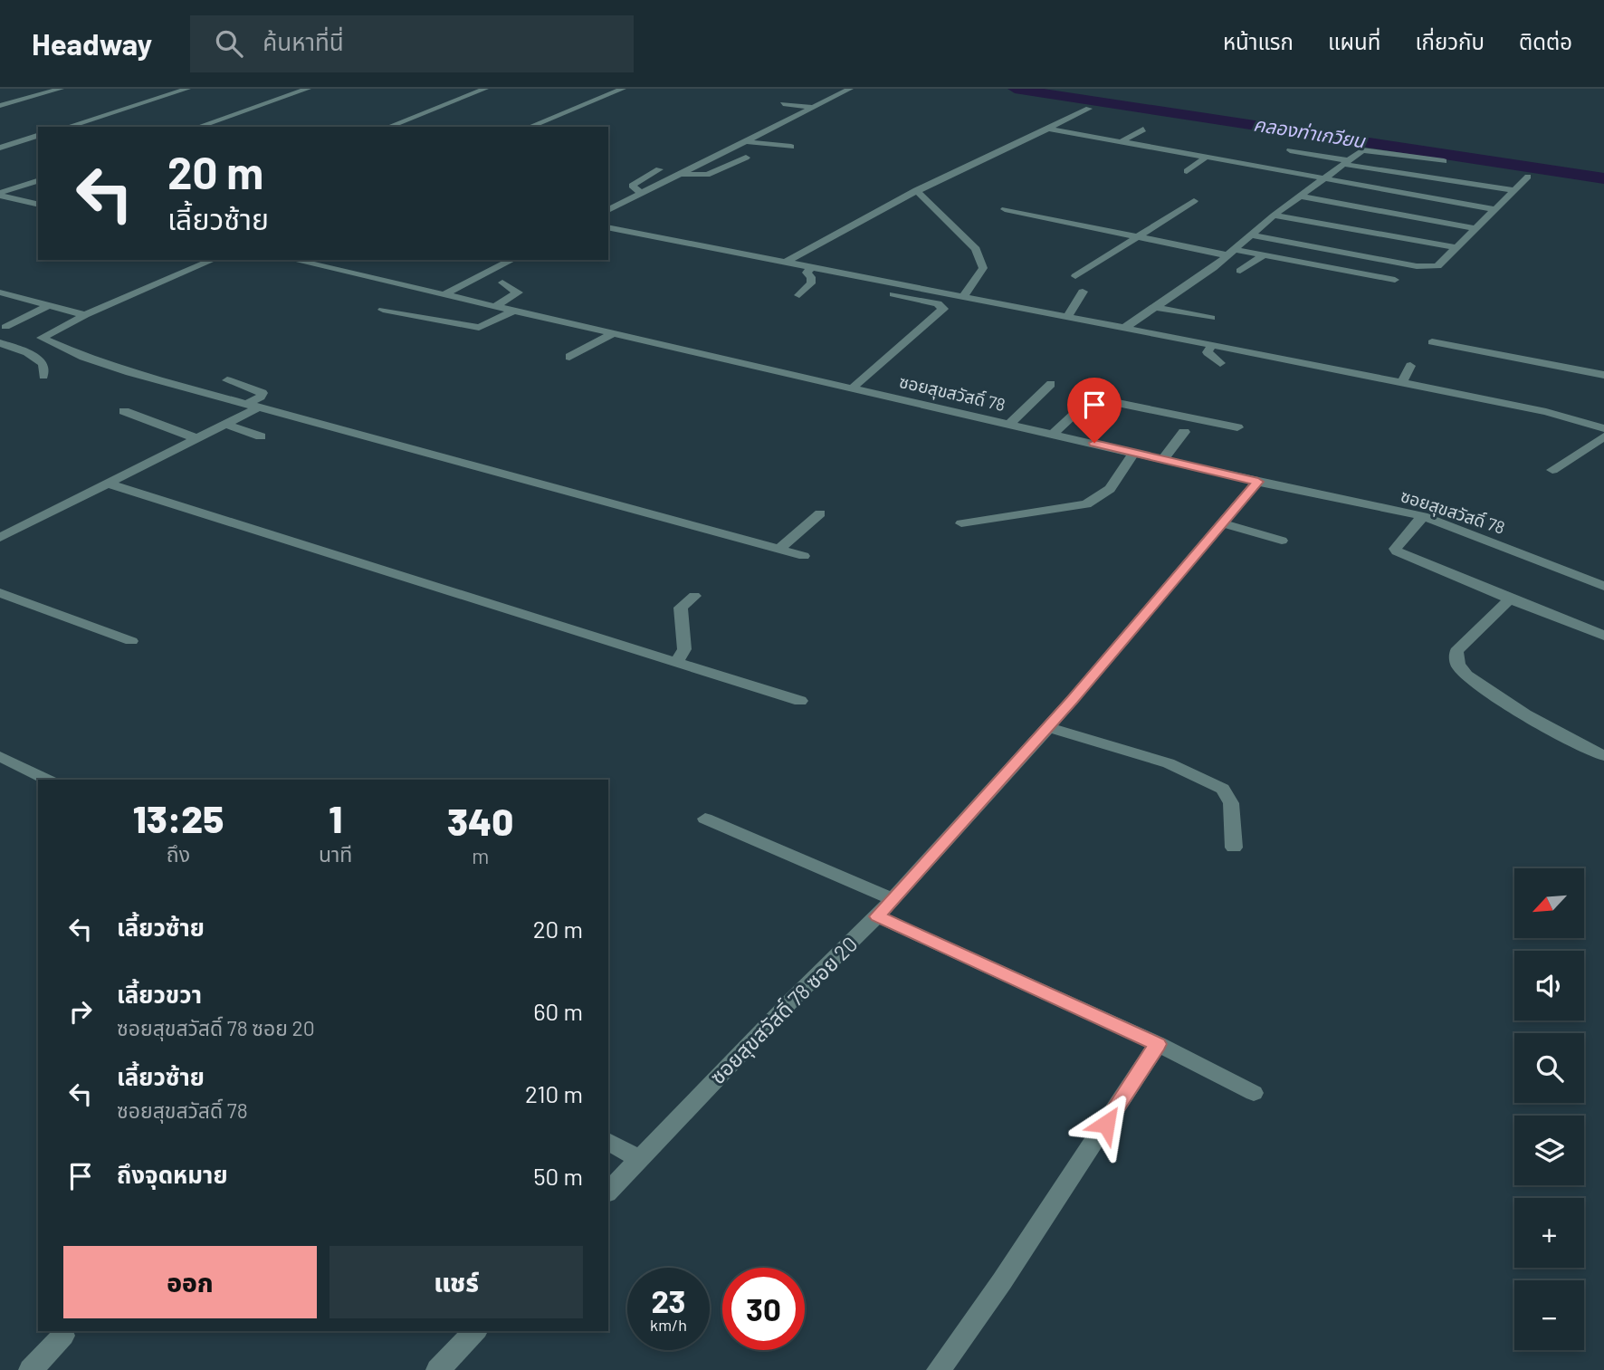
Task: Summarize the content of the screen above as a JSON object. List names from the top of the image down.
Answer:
{
  "streets": {
    "street": ["ซอยสุขสวัสดิ์ 78", "ซอยสุขสวัสดิ์ 78 ซอย 20"]
  },
  "crossings": [
    ["ซอยสุขสวัสดิ์ 78", "ซอยสุขสวัสดิ์ 78 ซอย 20"]
  ],
  "water": ["คลองท่าเกวียน"],
  "north": "bottom left",
  "page": {
    "header": "Headway",
    "search": "ค้นหาที่นี่",
    "nav": [
      "หน้าแรก",
      "แผนที่",
      "เกี่ยวกับ",
      "ติดต่อ"
    ],
    "turn": ["20 m", "เลี้ยวซ้าย"],
    "eta": [
      "13:25",
      "ถึง",
      "1",
      "นาที",
      "340",
      "m"
    ],
    "map_buttons": ["+", "−"],
    "list": [
      {
        "name": "เลี้ยวซ้าย",
        "value": "20 m"
      },
      {
        "name": "เลี้ยวขวา",
        "note": "ซอยสุขสวัสดิ์ 78 ซอย 20",
        "value": "60 m"
      },
      {
        "name": "เลี้ยวซ้าย",
        "note": "ซอยสุขสวัสดิ์ 78",
        "value": "210 m"
      },
      {
        "name": "ถึงจุดหมาย",
        "value": "50 m"
      }
    ],
    "buttons": ["ออก", "แชร์"],
    "speed": "23 km/h",
    "limit": "30"
  }
}
